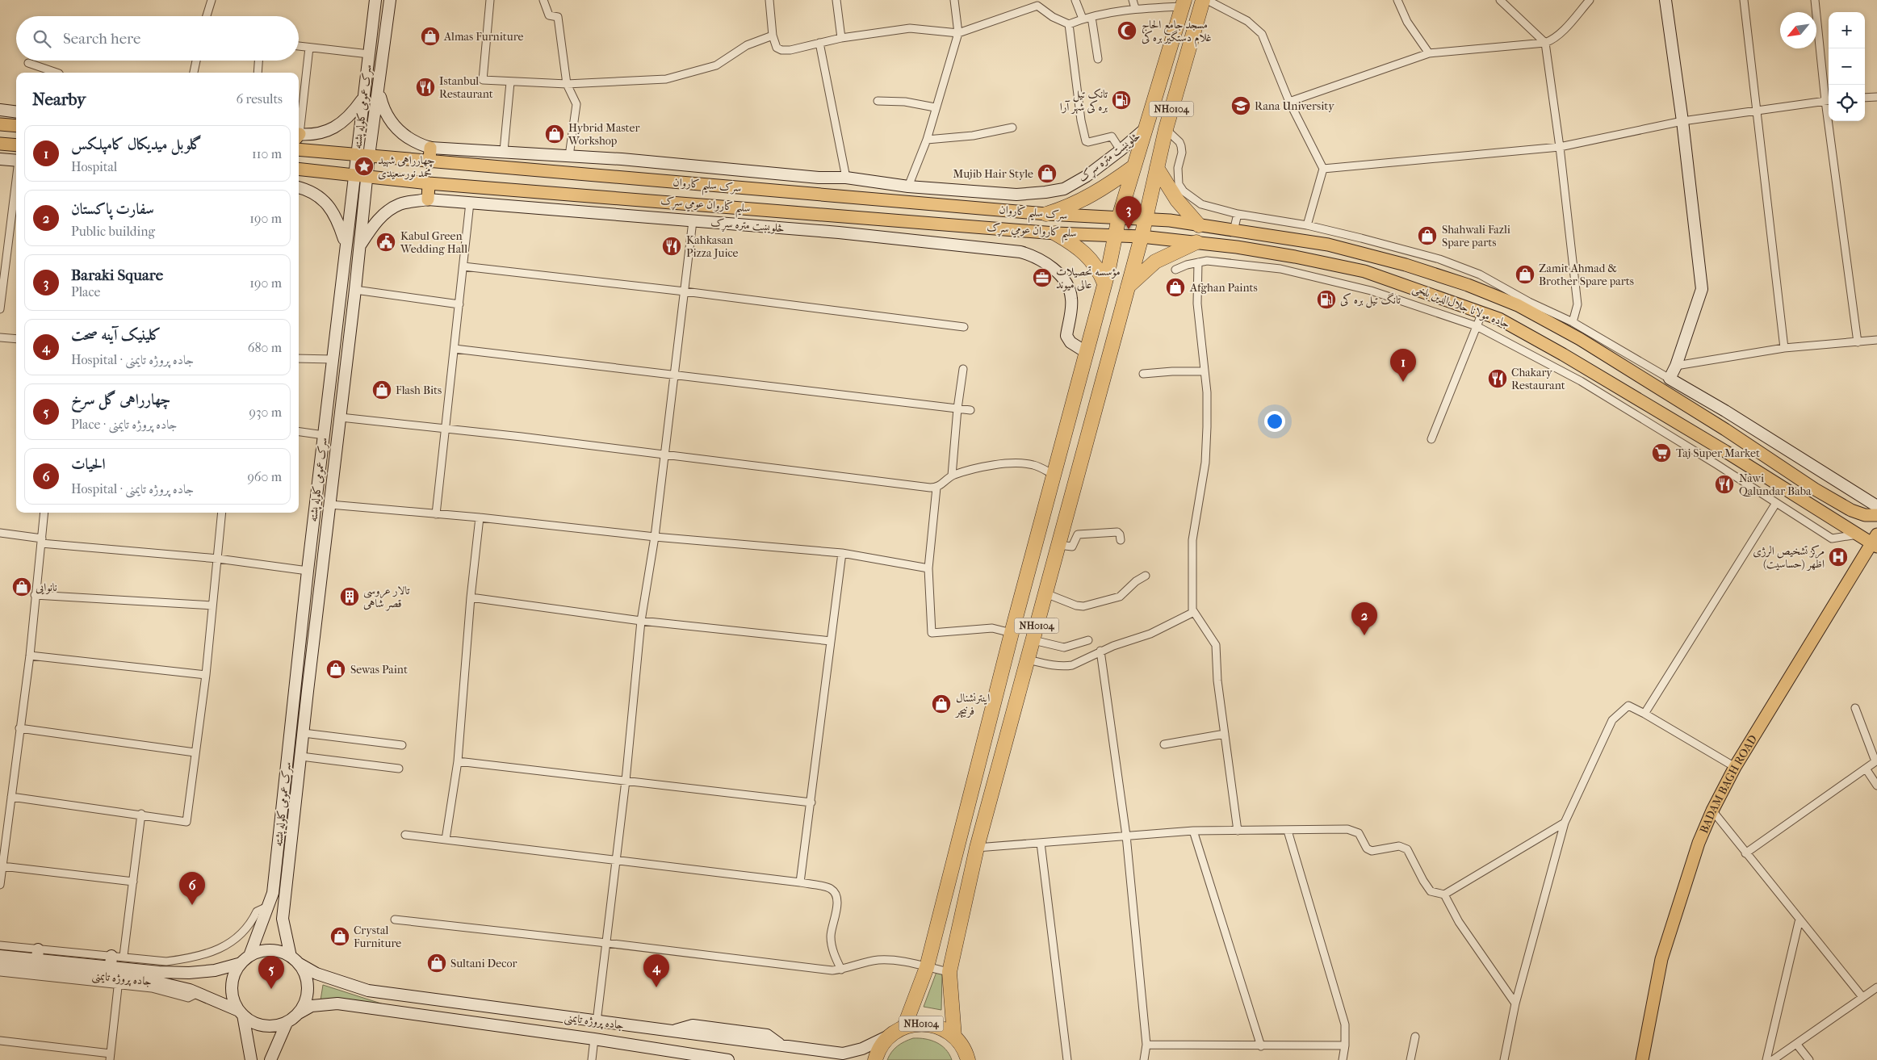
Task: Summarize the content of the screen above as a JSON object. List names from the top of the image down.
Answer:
{
  "streets": {
    "highway": ["NH0104"],
    "main road": [
      "سرک عمومی کلوله پشته",
      "څلویښت متره سړک",
      "سرک سلیم کاروان",
      "سلیم کاروان عومي سړک",
      "جاده مولانا جلال‌الدین بلخی",
      "BADAM BAGH ROAD",
      "جاده پروژه تایمنی"
    ]
  },
  "crossings": [
    ["سرک عمومی کلوله پشته", "څلویښت متره سړک"],
    ["سرک عمومی کلوله پشته", "سرک سلیم کاروان"],
    ["سرک عمومی کلوله پشته", "سلیم کاروان عومي سړک"],
    ["سرک عمومی کلوله پشته", "جاده پروژه تایمنی"],
    ["NH0104", "څلویښت متره سړک"],
    ["NH0104", "سرک سلیم کاروان"],
    ["NH0104", "سلیم کاروان عومي سړک"],
    ["NH0104", "جاده مولانا جلال‌الدین بلخی"],
    ["NH0104", "جاده پروژه تایمنی"],
    ["سرک سلیم کاروان", "جاده مولانا جلال‌الدین بلخی"],
    ["سلیم کاروان عومي سړک", "جاده مولانا جلال‌الدین بلخی"],
    ["جاده مولانا جلال‌الدین بلخی", "BADAM BAGH ROAD"]
  ],
  "places": {
    "mosque": ["مسجد جامع الحاج غلام دستگیر بره‌کی"],
    "shop": [
      "Almas Furniture",
      "Hybrid Master Workshop",
      "Mujib Hair Style",
      "Shahwali Fazli Spare parts",
      "Zamit Ahmad & Brother Spare parts",
      "Afghan Paints",
      "Flash Bits",
      "نانوایی",
      "Sewas Paint",
      "اینترنشنال فرنیچر",
      "Crystal Furniture",
      "Sultani Decor"
    ],
    "restaurant": [
      "Istanbul Restaurant",
      "Kahkasan Pizza Juice",
      "Chakary Restaurant",
      "Nawi Qalundar Baba"
    ],
    "fuel station": ["تانک تیل بره‌کی شهر آرا", "تانگ تیل بره کی"],
    "school or university": ["Rana University"],
    "place": ["چهارراهی شهید محمد نورسعیدی"],
    "public building": ["Kabul Green Wedding Hall"],
    "office": ["مؤسسه تحصیلات عالی میوند"],
    "supermarket": ["Taj Super Market"],
    "hospital": ["مرکز تشخیص الرژی (حساسیت) اظهر"],
    "building": ["تالار عروسی قصر شاهی"]
  },
  "north": "bottom left",
  "page": {
    "map_buttons": ["+", "−"],
    "search": "Search here",
    "heading": ["Nearby", "6 results"],
    "list": [
      {
        "mark": "1",
        "name": "گلوبل میدیکال کامپلکس",
        "note": "Hospital",
        "value": "110 m"
      },
      {
        "mark": "2",
        "name": "سفارت پاکستان",
        "note": "Public building",
        "value": "190 m"
      },
      {
        "mark": "3",
        "name": "Baraki Square",
        "note": "Place",
        "value": "190 m"
      },
      {
        "mark": "4",
        "name": "کلینیک آینه صحت",
        "note": "Hospital · جاده پروژه تایمنی",
        "value": "680 m"
      },
      {
        "mark": "5",
        "name": "چهارراهی گل سرخ",
        "note": "Place · جاده پروژه تایمنی",
        "value": "930 m"
      },
      {
        "mark": "6",
        "name": "الحیات",
        "note": "Hospital · جاده پروژه تایمنی",
        "value": "960 m"
      }
    ],
    "pins": [
      "3",
      "1",
      "2",
      "6",
      "4",
      "5"
    ]
  }
}
